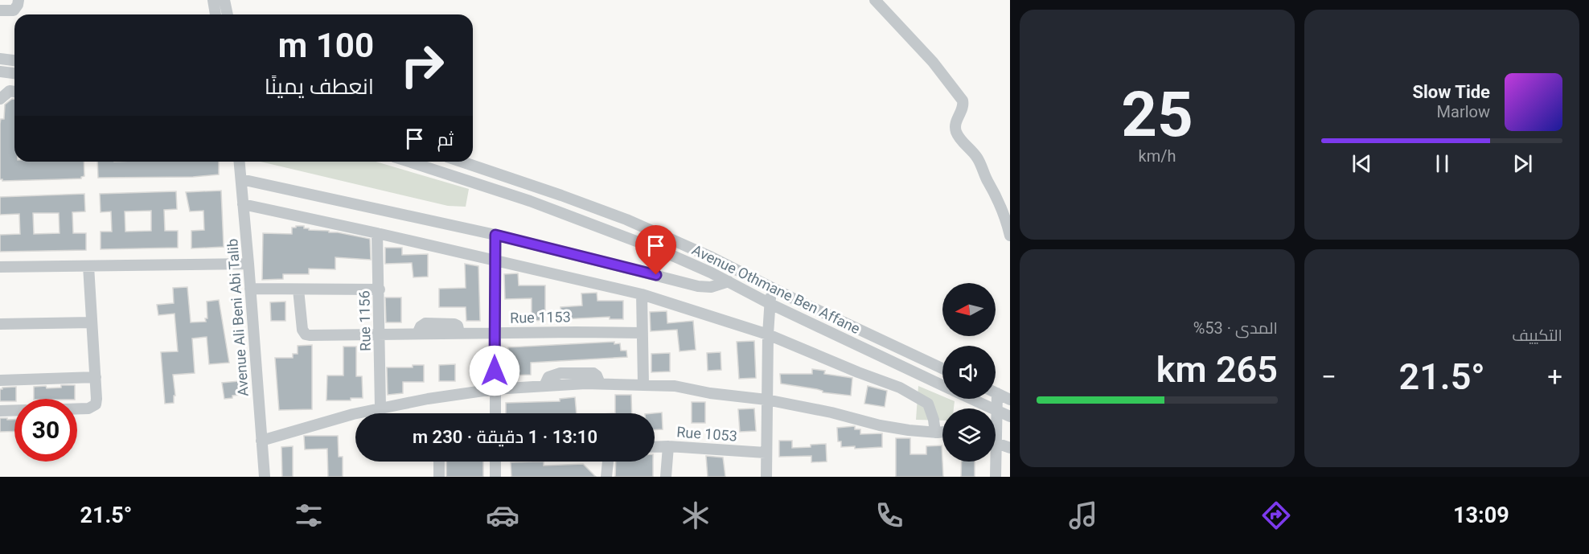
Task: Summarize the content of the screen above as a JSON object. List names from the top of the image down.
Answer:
{
  "streets": {
    "street": [
      "Avenue Othmane Ben Affane",
      "Avenue Ali Beni Abi Talib",
      "Rue 1153",
      "Rue 1156",
      "Rue 1053"
    ]
  },
  "crossings": [
    ["Rue 1153", "Rue 1156"]
  ],
  "north": "left",
  "page": {
    "tile": [
      ["25", "km/h"],
      "التكييف",
      ["المدى · 53%", "265 km"]
    ],
    "turn": ["100 m", "انعطف يمينًا"],
    "song": ["Slow Tide", "Marlow"],
    "then": "ثم",
    "heat": ["−", "21.5°", "+"],
    "limit": "30",
    "trip": "13:10 · 1 دقيقة · 230 m",
    "tabs": ["13:09", "21.5°"]
  }
}
